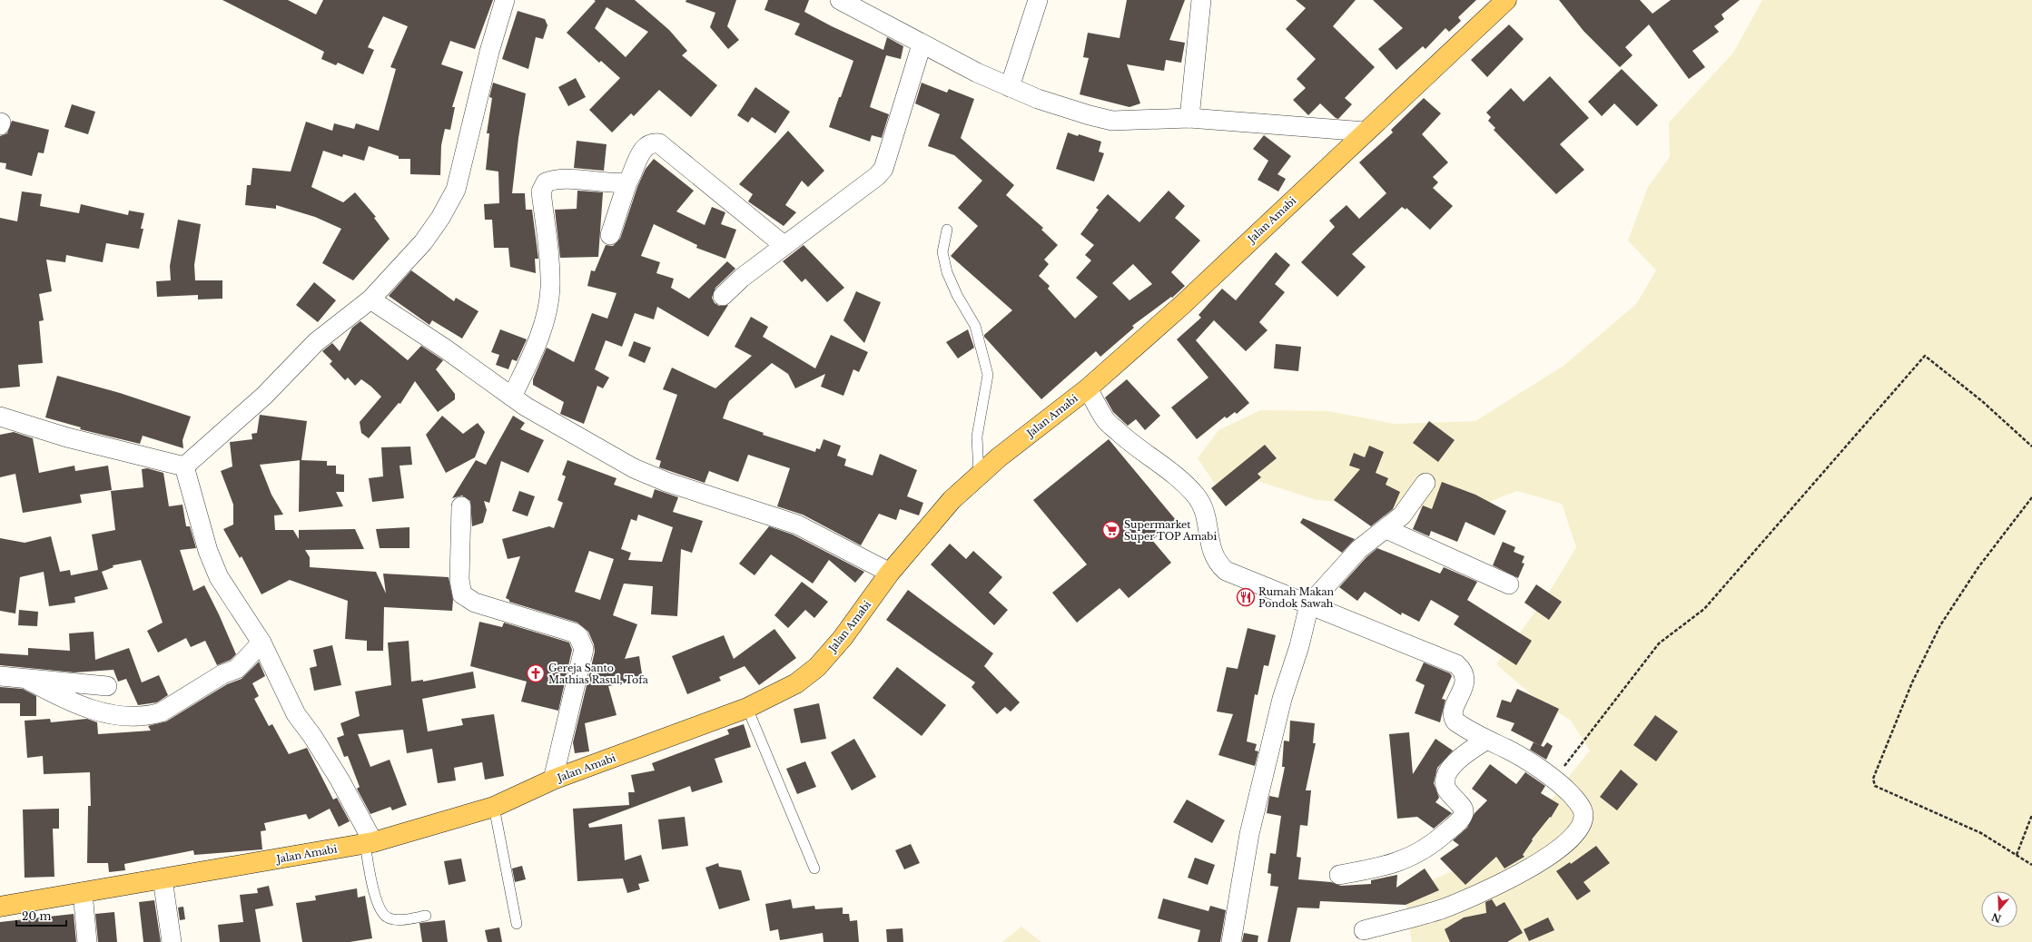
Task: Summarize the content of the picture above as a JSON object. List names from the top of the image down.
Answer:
{
  "streets": {
    "main road": ["Jalan Amabi"]
  },
  "places": {
    "supermarket": ["Supermarket Super TOP Amabi"],
    "restaurant": ["Rumah Makan Pondok Sawah"],
    "church": ["Gereja Santo Mathias Rasul, Tofa"]
  },
  "scale_bar": "20 m",
  "north": "bottom"
}
